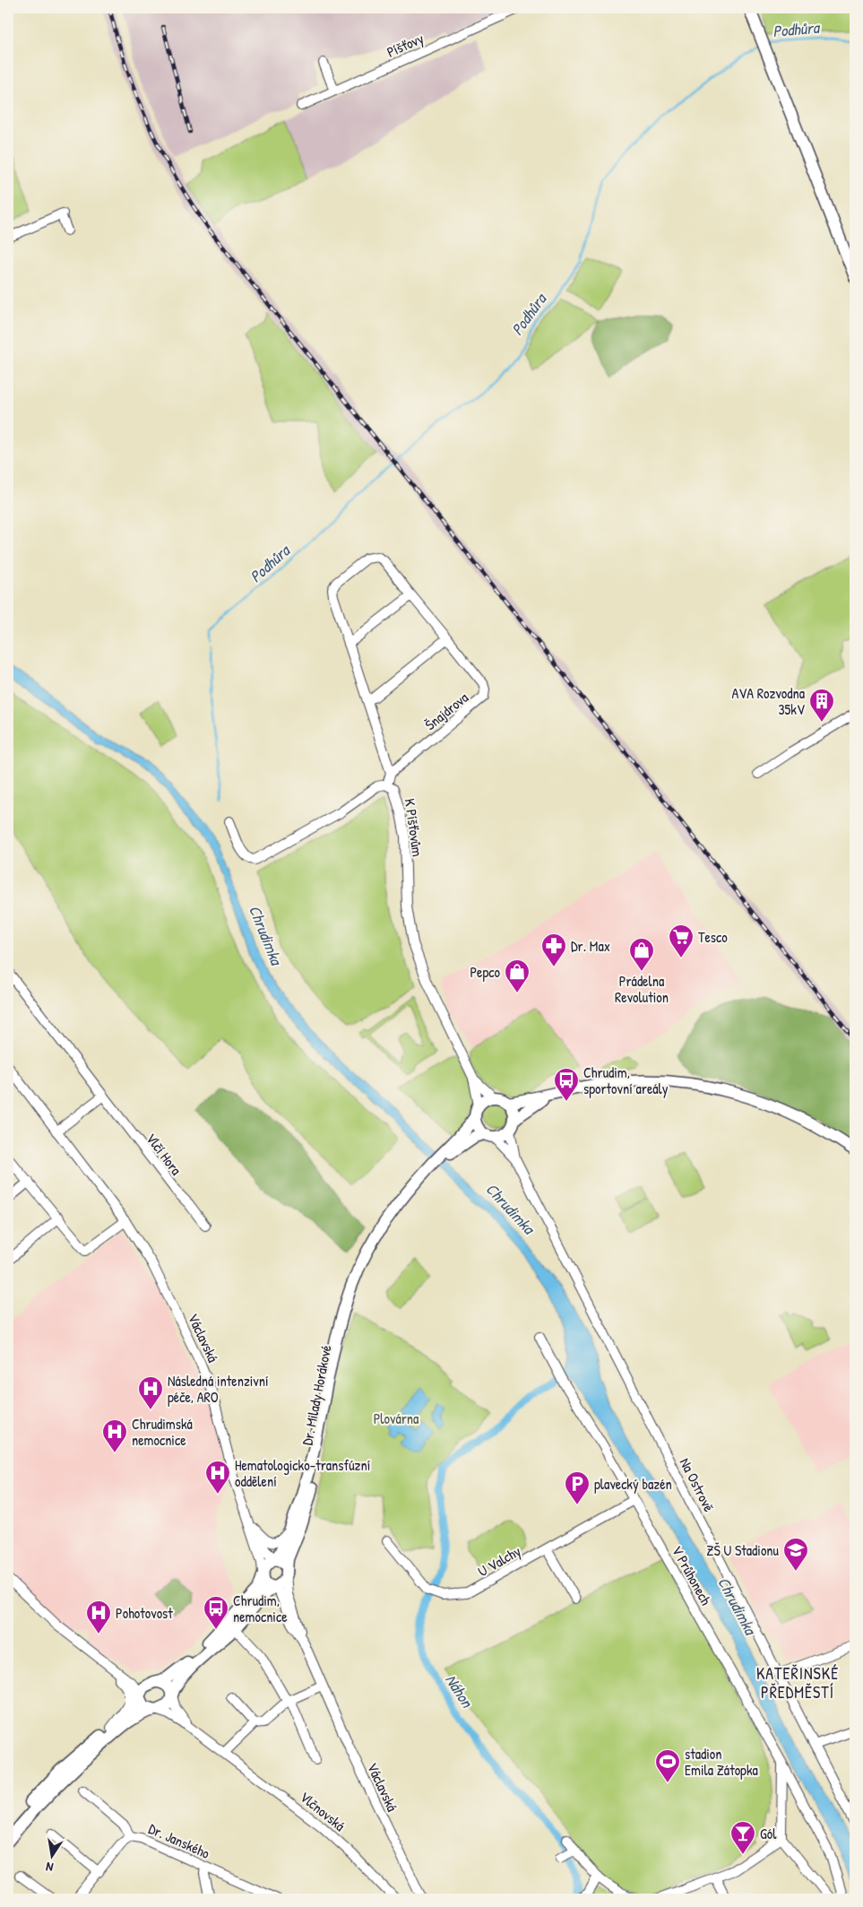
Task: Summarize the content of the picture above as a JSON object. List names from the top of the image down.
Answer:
{
  "streets": {
    "main road": ["Dr. Milady Horákové"],
    "street": [
      "Píšťovy",
      "Šnajdrova",
      "K Píšťovům",
      "Vlčí Hora",
      "Václavská",
      "Na Ostrově",
      "U Valchy",
      "V Průhonech",
      "Vlčnovská",
      "Dr. Janského"
    ]
  },
  "crossings": [
    ["Václavská", "Dr. Milady Horákové"],
    ["U Valchy", "V Průhonech"]
  ],
  "districts": ["KATEŘINSKÉ PŘEDMĚSTÍ"],
  "water": ["Podhůra", "Chrudimka", "Náhon"],
  "parks": ["Plovárna"],
  "places": {
    "building": ["AVA Rozvodna 35kV"],
    "supermarket": ["Tesco"],
    "pharmacy": ["Dr. Max"],
    "shop": ["Prádelna Revolution", "Pepco"],
    "bus stop": ["Chrudim, sportovní areály", "Chrudim, nemocnice"],
    "hospital": [
      "Následná intenzivní péče, ARO",
      "Chrudimská nemocnice",
      "Hematologicko-transfúzní oddělení",
      "Pohotovost"
    ],
    "parking": ["plavecký bazén"],
    "school or university": ["ZŠ U Stadionu"],
    "sports": ["stadion Emila Zátopka"],
    "bar": ["Gól"]
  },
  "north": "bottom"
}
